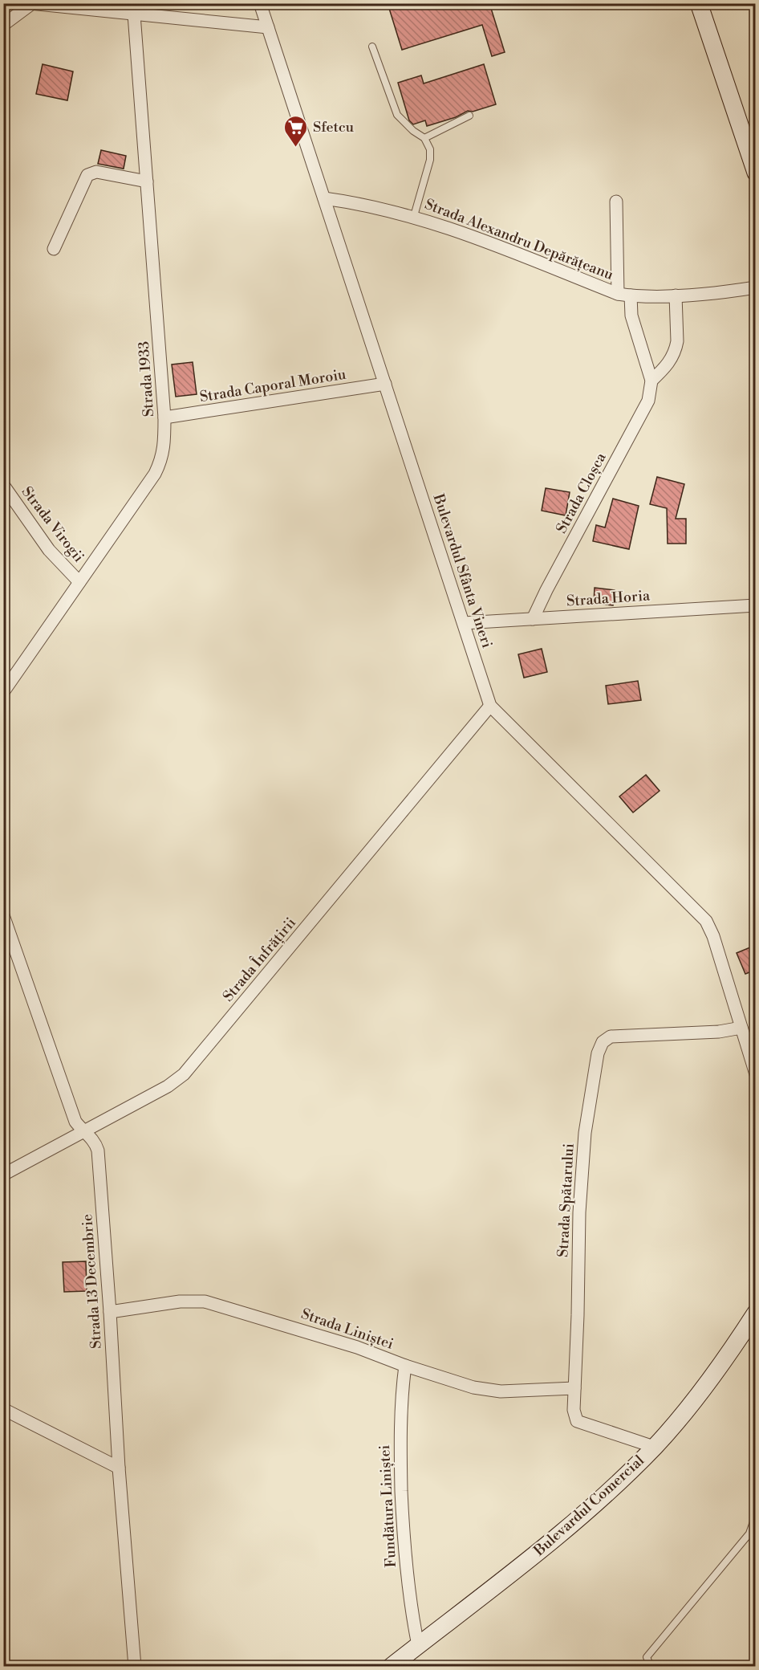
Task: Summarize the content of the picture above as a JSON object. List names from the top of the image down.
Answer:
{
  "streets": {
    "main road": ["Bulevardul Comercial"],
    "street": [
      "Strada Alexandru Depărățeanu",
      "Strada 1933",
      "Strada Caporal Moroiu",
      "Strada Cloșca",
      "Strada Virogii",
      "Bulevardul Sfânta Vineri",
      "Strada Horia",
      "Strada Înfrățirii",
      "Strada Spătarului",
      "Strada 13 Decembrie",
      "Strada Liniștei",
      "Fundătura Liniștei"
    ]
  },
  "crossings": [
    ["Strada Alexandru Depărățeanu", "Strada Cloșca"],
    ["Strada Alexandru Depărățeanu", "Bulevardul Sfânta Vineri"],
    ["Strada 1933", "Strada Caporal Moroiu"],
    ["Strada 1933", "Strada Virogii"],
    ["Strada Caporal Moroiu", "Bulevardul Sfânta Vineri"],
    ["Strada Cloșca", "Strada Horia"],
    ["Bulevardul Sfânta Vineri", "Strada Horia"],
    ["Bulevardul Sfânta Vineri", "Strada Înfrățirii"],
    ["Bulevardul Sfânta Vineri", "Strada Spătarului"],
    ["Strada Înfrățirii", "Strada 13 Decembrie"],
    ["Strada Spătarului", "Strada Liniștei"],
    ["Strada Spătarului", "Bulevardul Comercial"],
    ["Strada 13 Decembrie", "Strada Liniștei"],
    ["Strada Liniștei", "Fundătura Liniștei"],
    ["Bulevardul Comercial", "Fundătura Liniștei"]
  ],
  "places": {
    "supermarket": ["Sfetcu"]
  }
}
